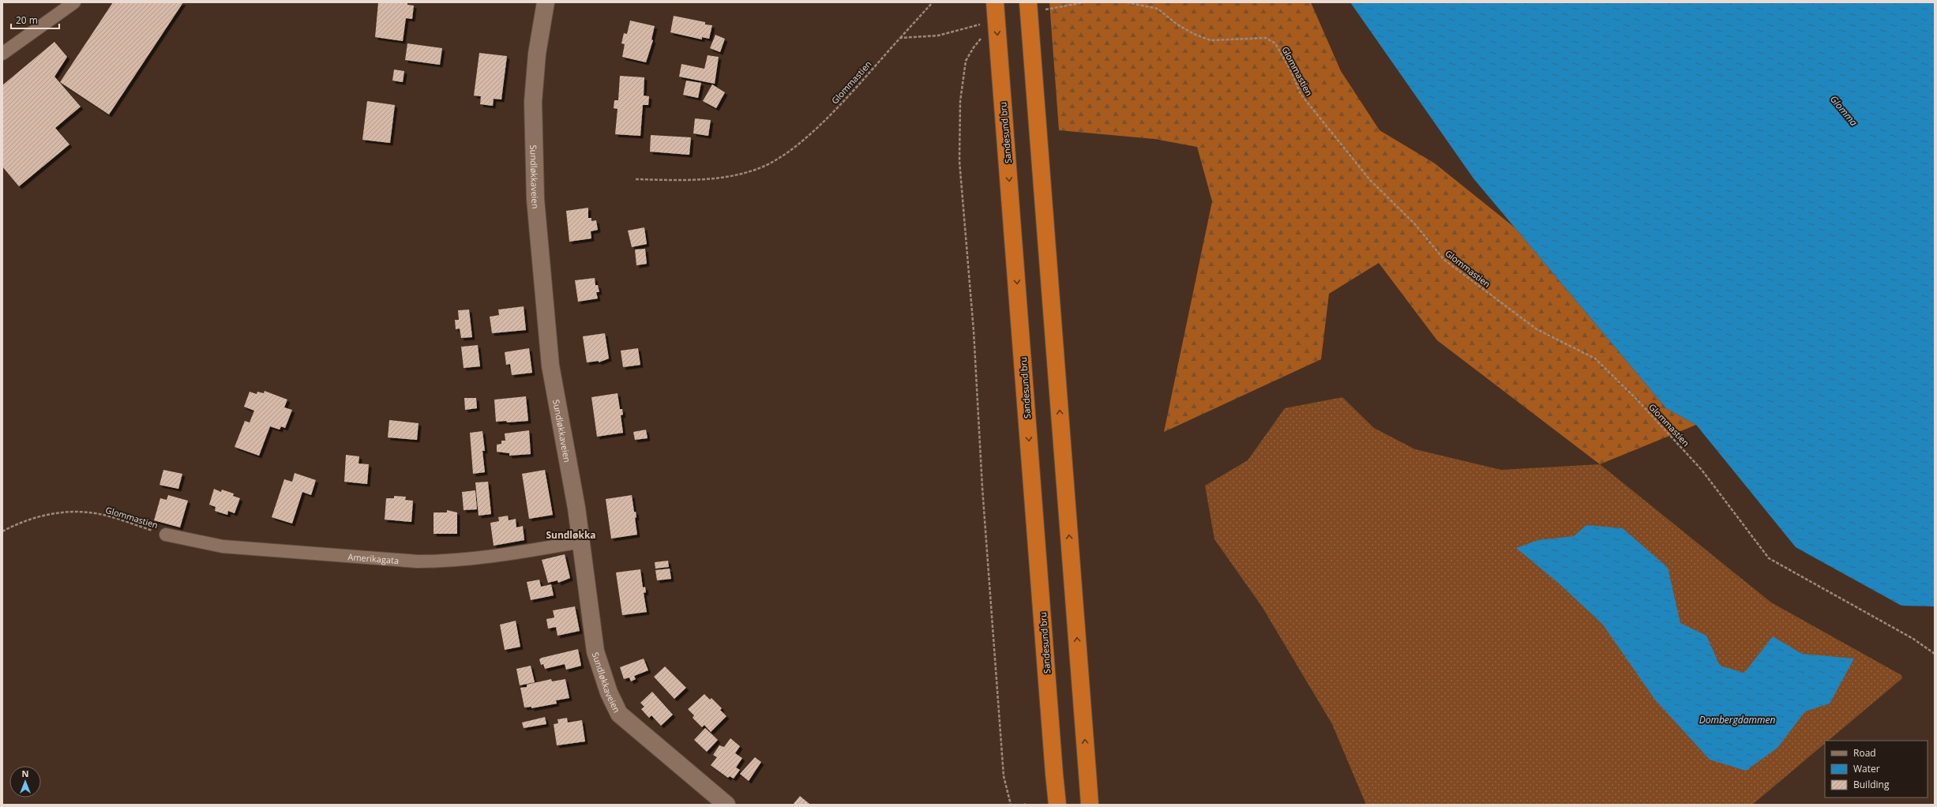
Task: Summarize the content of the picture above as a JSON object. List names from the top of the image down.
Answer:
{
  "streets": {
    "highway": ["Sandesund bru"],
    "main road": ["Sundløkkaveien"],
    "street": ["Amerikagata"],
    "path": ["Glommastien"]
  },
  "crossings": [
    ["Glommastien", "Amerikagata"],
    ["Sundløkkaveien", "Amerikagata"]
  ],
  "districts": ["Sundløkka"],
  "water": ["Glomma", "Dombergdammen"],
  "legend": ["Road", "Water", "Building"],
  "scale_bar": "20 m",
  "north": "top"
}
